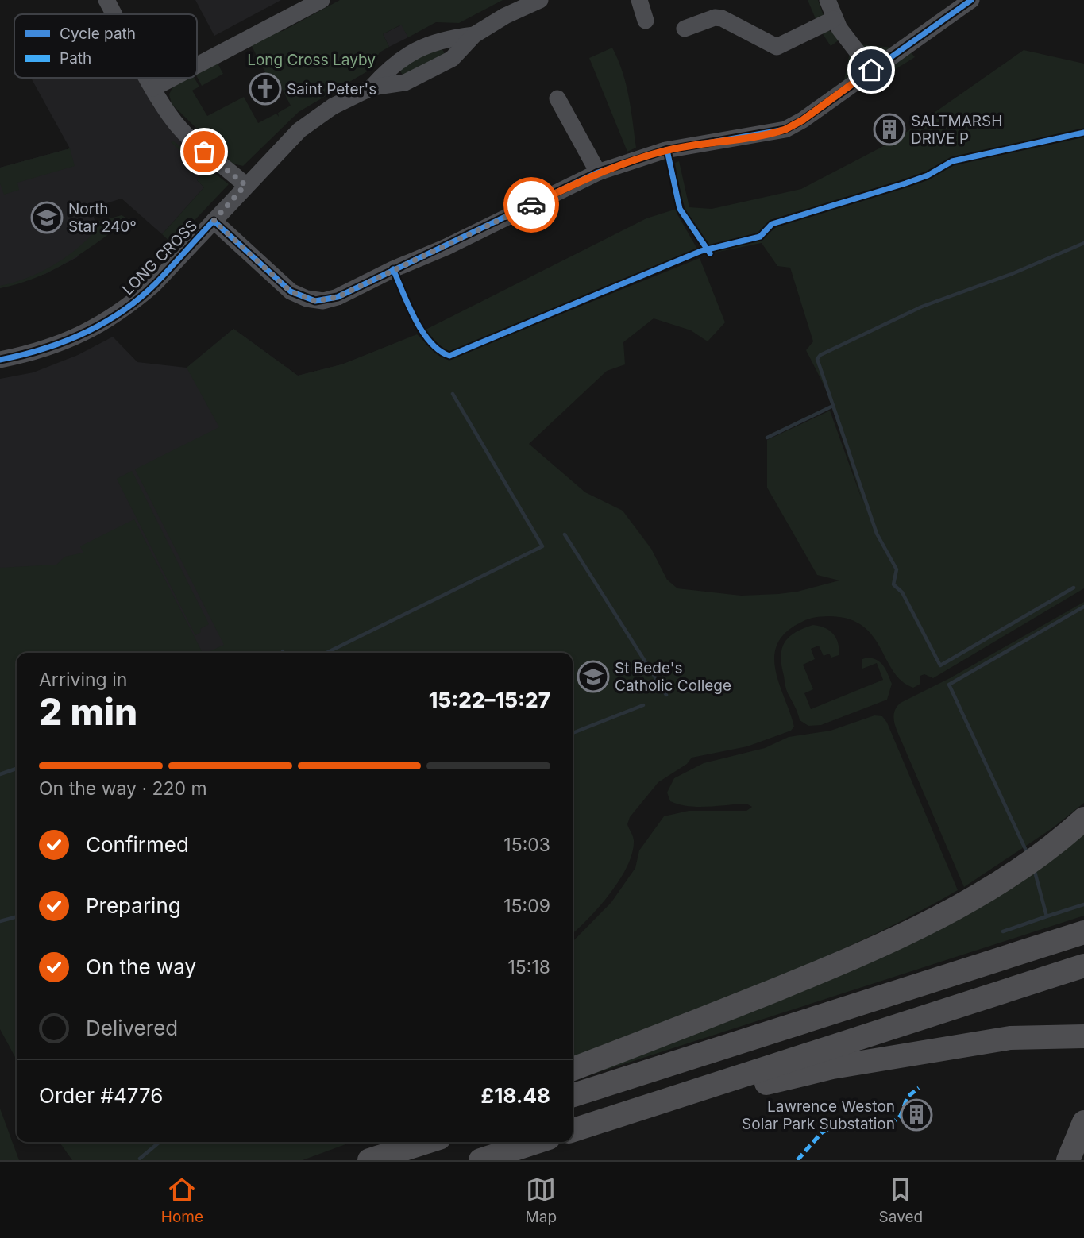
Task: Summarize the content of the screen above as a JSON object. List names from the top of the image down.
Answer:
{
  "streets": {
    "street": ["LONG CROSS"]
  },
  "parks": ["Long Cross Layby"],
  "places": {
    "church": ["Saint Peter's"],
    "building": ["SALTMARSH DRIVE P", "Lawrence Weston Solar Park Substation"],
    "school or university": ["North Star 240°", "St Bede's Catholic College"]
  },
  "legend": ["Cycle path", "Path"],
  "page": {
    "heading": ["2 min", "Arriving in", "15:22–15:27"],
    "panel": ["Order #4776", "£18.48"],
    "bar": "On the way · 220 m",
    "list": [
      ["Confirmed", "15:03"],
      ["Preparing", "15:09"],
      ["On the way", "15:18"],
      "Delivered"
    ],
    "tabs": ["Home", "Map", "Saved"]
  }
}
